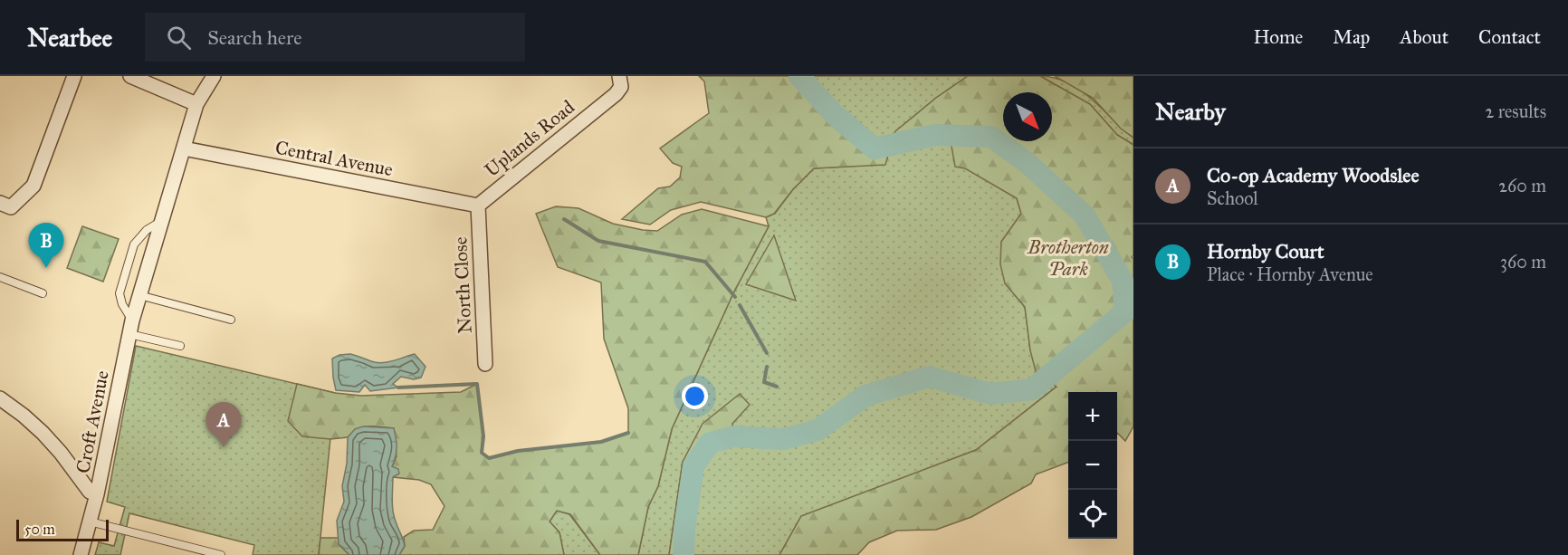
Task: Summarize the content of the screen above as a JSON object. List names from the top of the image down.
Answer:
{
  "streets": {
    "street": [
      "Uplands Road",
      "Central Avenue",
      "North Close",
      "Croft Avenue"
    ]
  },
  "crossings": [
    ["Uplands Road", "Central Avenue"],
    ["Uplands Road", "North Close"],
    ["Central Avenue", "North Close"],
    ["Central Avenue", "Croft Avenue"]
  ],
  "parks": ["Brotherton Park"],
  "scale_bar": "50 m",
  "north": "bottom right",
  "page": {
    "header": "Nearbee",
    "search": "Search here",
    "nav": [
      "Home",
      "Map",
      "About",
      "Contact"
    ],
    "heading": ["Nearby", "2 results"],
    "list": [
      {
        "mark": "A",
        "name": "Co-op Academy Woodslee",
        "note": "School",
        "value": "260 m"
      },
      {
        "mark": "B",
        "name": "Hornby Court",
        "note": "Place · Hornby Avenue",
        "value": "360 m"
      }
    ],
    "pins": ["B", "A"],
    "map_buttons": ["+", "−"],
    "scale": "50 m"
  }
}
